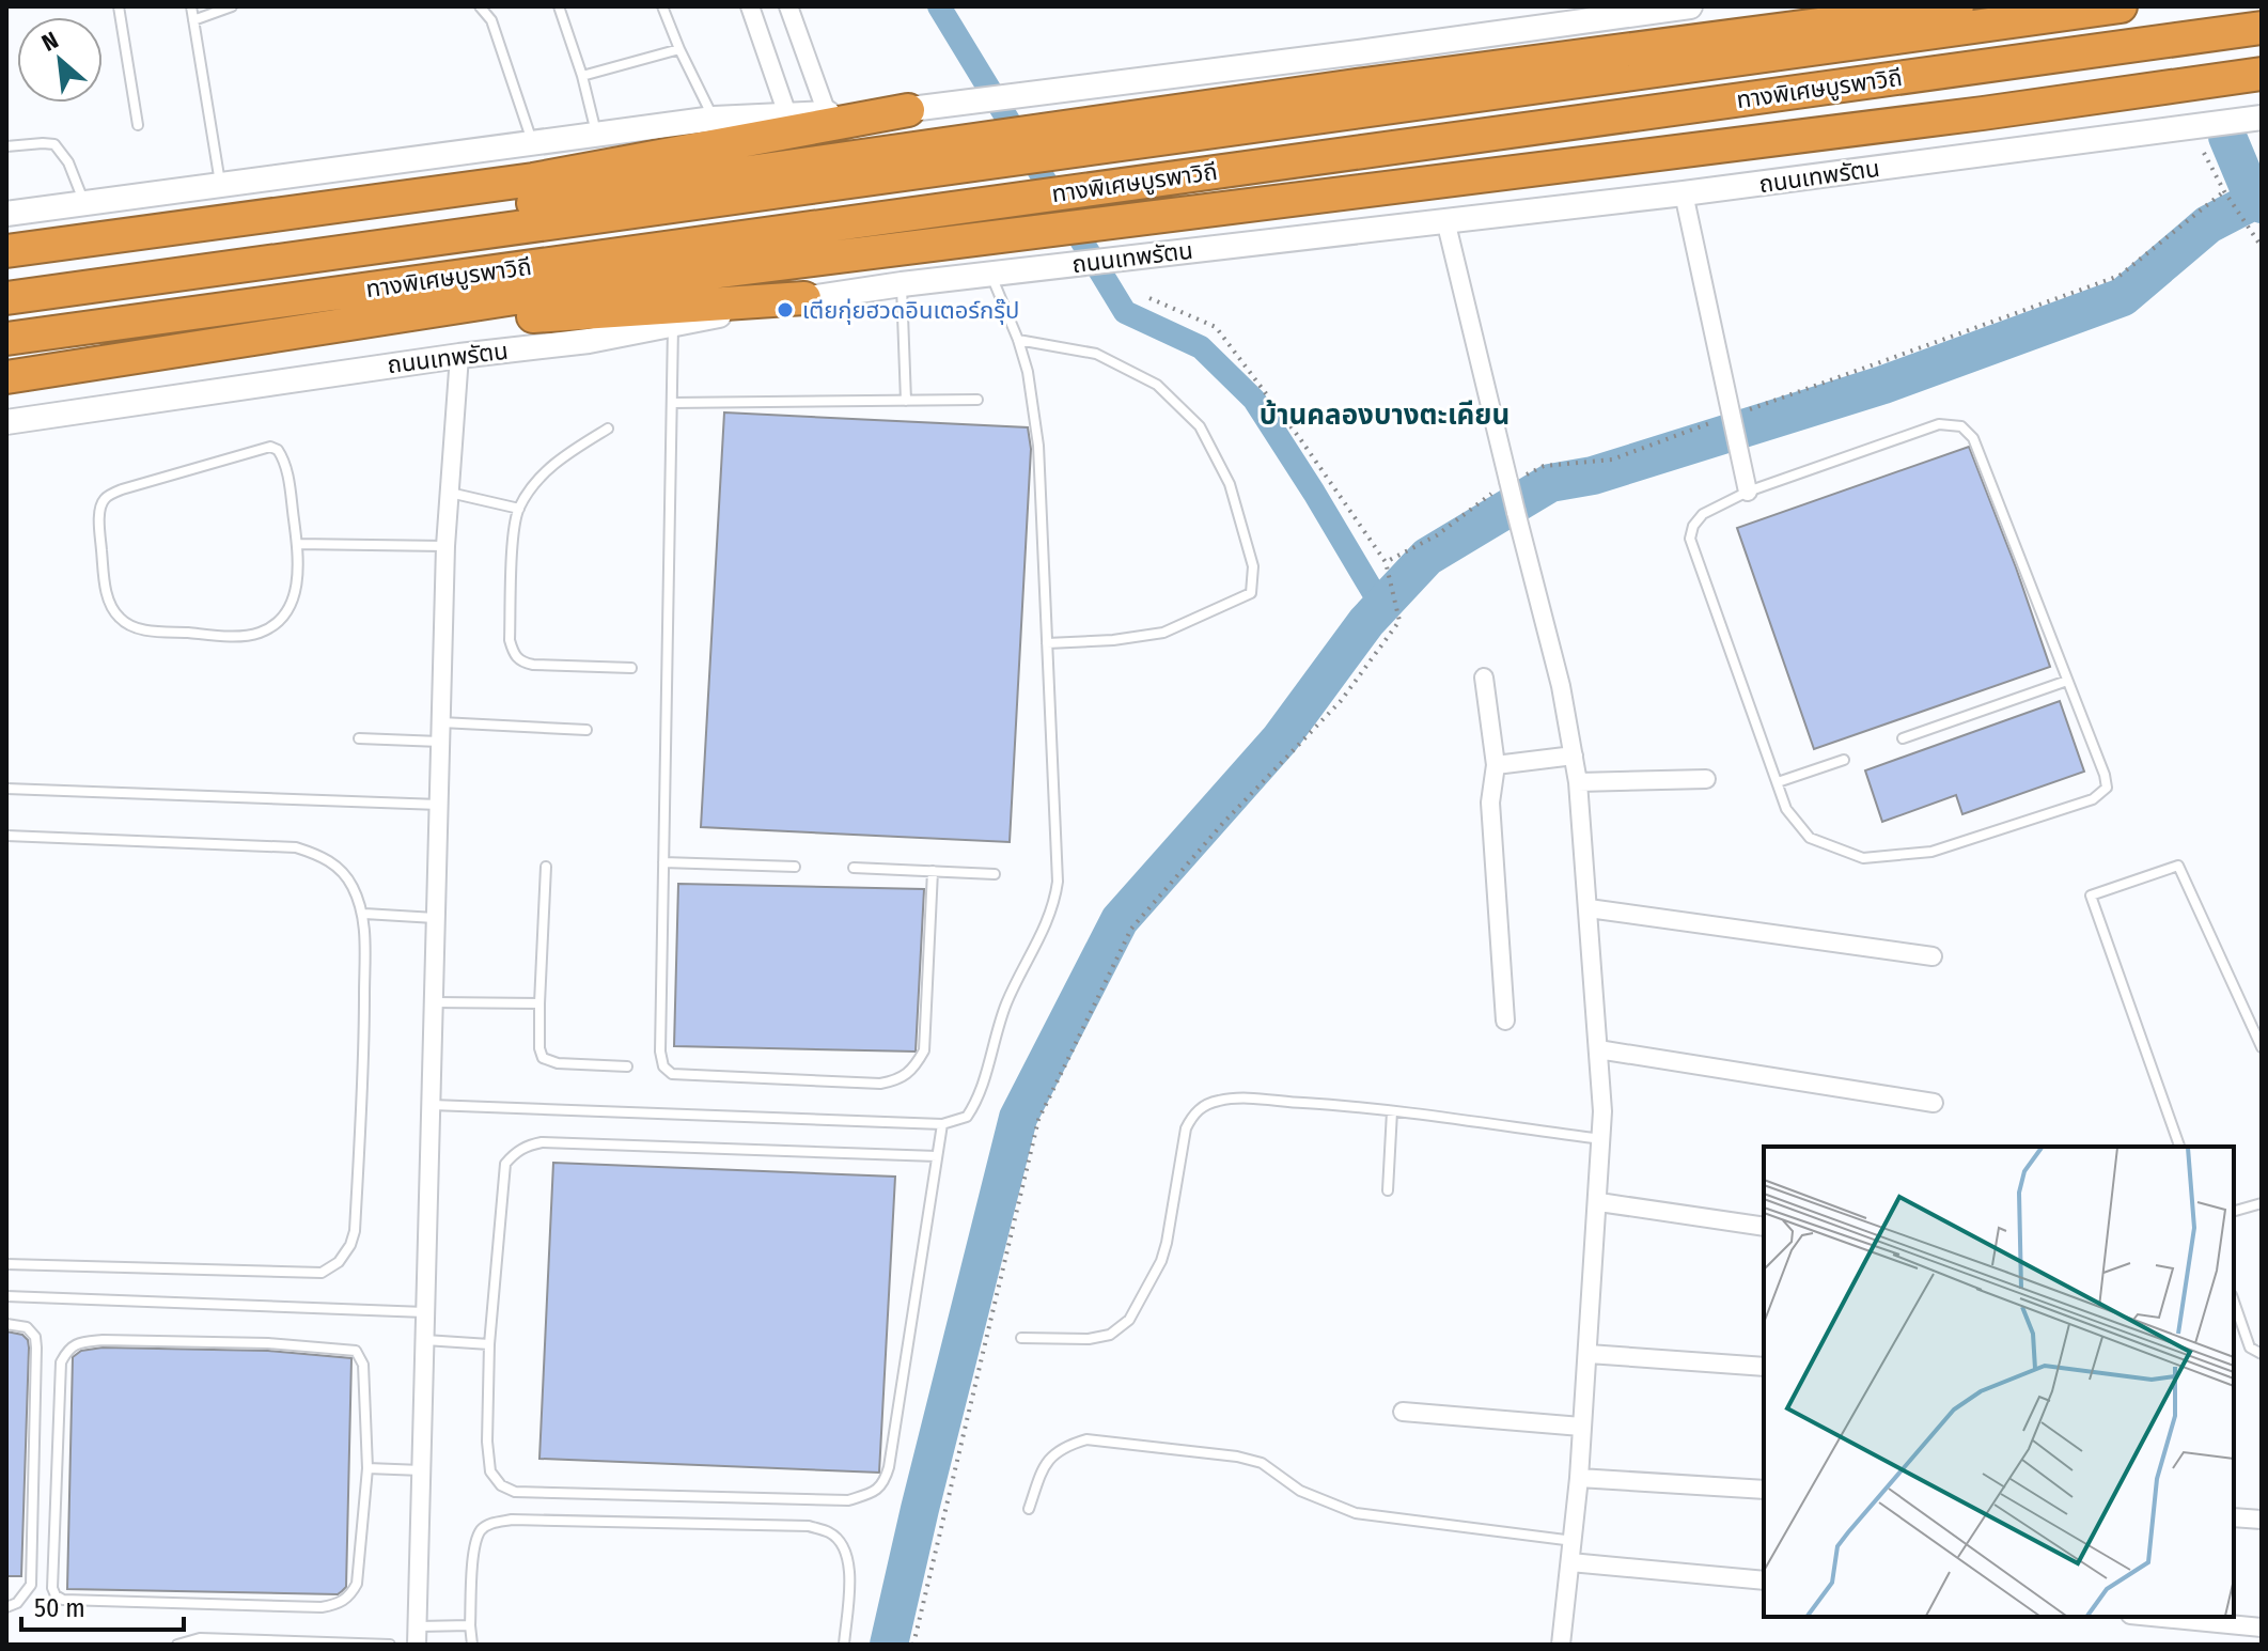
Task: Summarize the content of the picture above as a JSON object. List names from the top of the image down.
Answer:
{
  "streets": {
    "highway": ["ทางพิเศษบูรพาวิถี", "ถนนเทพรัตน"]
  },
  "districts": ["บ้านคลองบางตะเคียน"],
  "places": ["เตียกุ่ยฮวดอินเตอร์กรุ๊ป"],
  "scale_bar": "50 m",
  "north": "top left"
}
